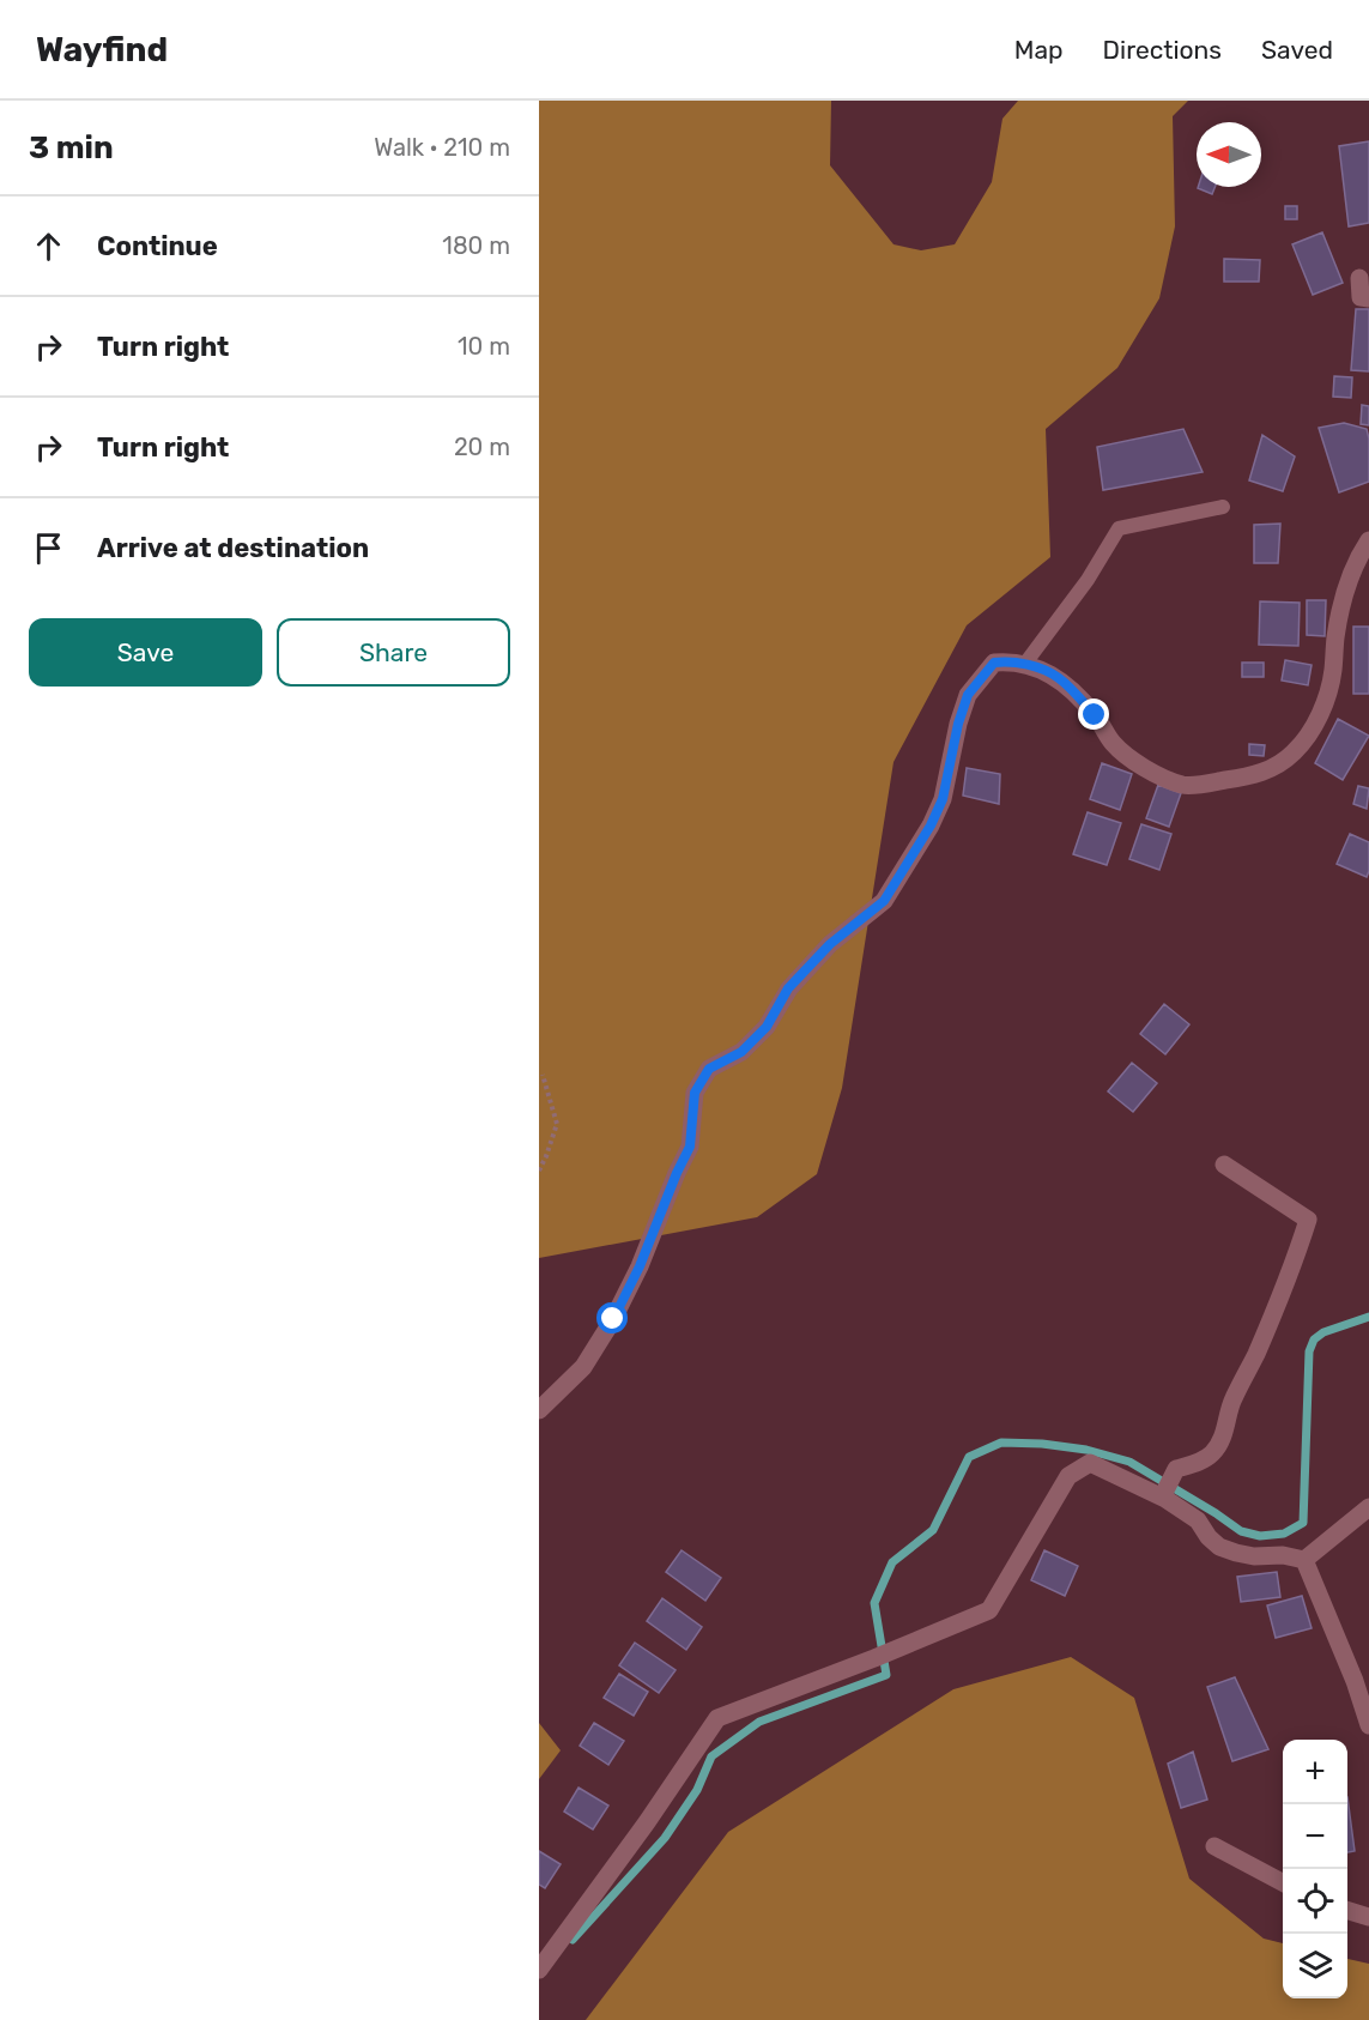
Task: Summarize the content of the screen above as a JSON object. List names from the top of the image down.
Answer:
{
  "north": "left",
  "page": {
    "header": "Wayfind",
    "nav": ["Map", "Directions", "Saved"],
    "heading": ["3 min", "Walk · 210 m"],
    "list": [
      ["Continue", "180 m"],
      ["Turn right", "10 m"],
      ["Turn right", "20 m"],
      "Arrive at destination"
    ],
    "buttons": ["Save", "Share"],
    "map_buttons": ["+", "−"]
  }
}
